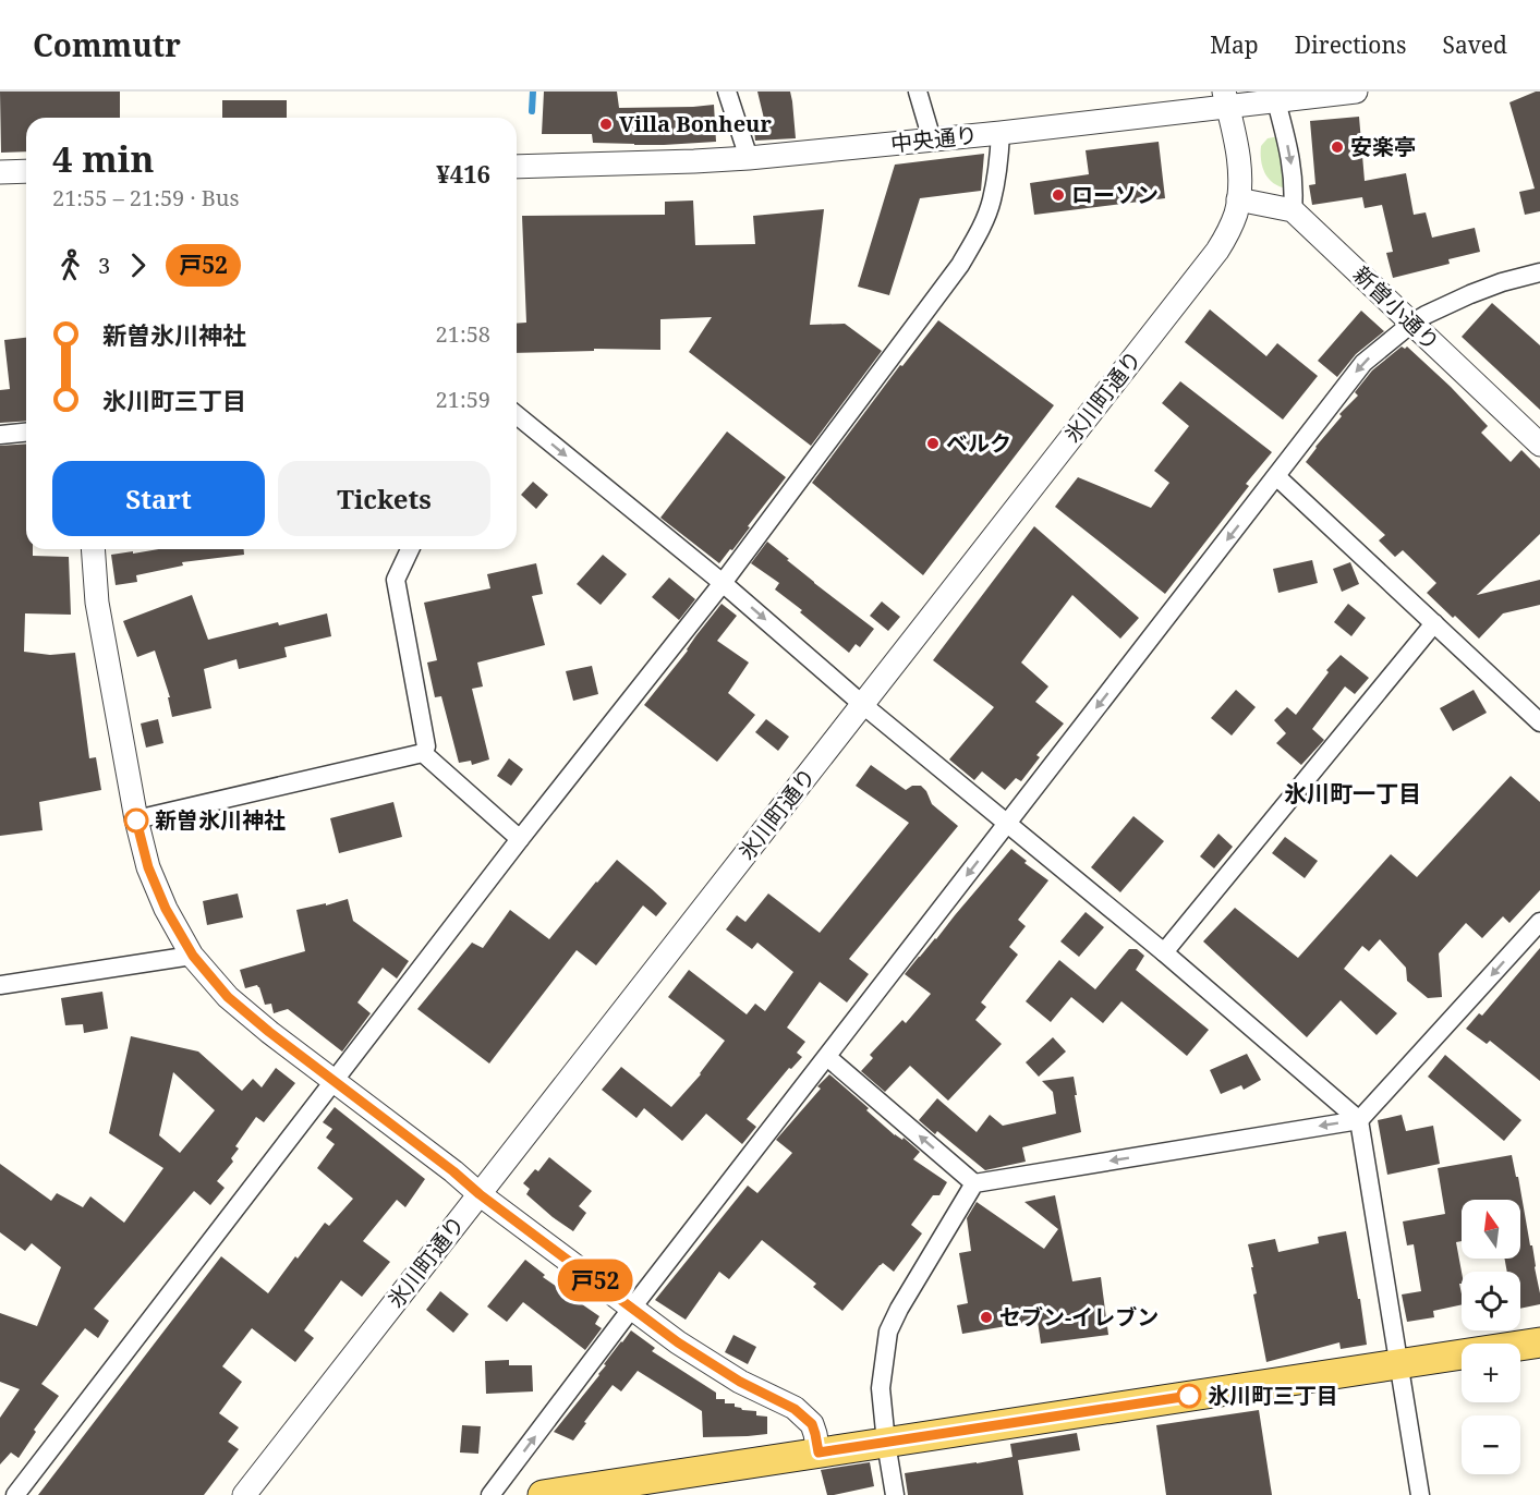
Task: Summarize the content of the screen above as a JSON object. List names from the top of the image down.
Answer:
{
  "streets": {
    "street": ["中央通り", "新曽小通り", "氷川町通り"]
  },
  "crossings": [
    ["中央通り", "氷川町通り"]
  ],
  "districts": ["氷川町一丁目"],
  "places": [
    "Villa Bonheur",
    "安楽亭",
    "ローソン",
    "ベルク",
    "新曽氷川神社",
    "セブン-イレブン",
    "氷川町三丁目"
  ],
  "lines": ["bus line 戸52"],
  "north": "top",
  "page": {
    "header": "Commutr",
    "nav": ["Map", "Directions", "Saved"],
    "on_map": "戸52",
    "heading": ["4 min", "21:55 – 21:59 · Bus", "¥416"],
    "legs": ["3", "戸52"],
    "list": [
      {
        "name": "新曽氷川神社",
        "value": "21:58"
      },
      {
        "name": "氷川町三丁目",
        "value": "21:59"
      }
    ],
    "buttons": ["Start", "Tickets"],
    "map_buttons": ["+", "−"]
  }
}
